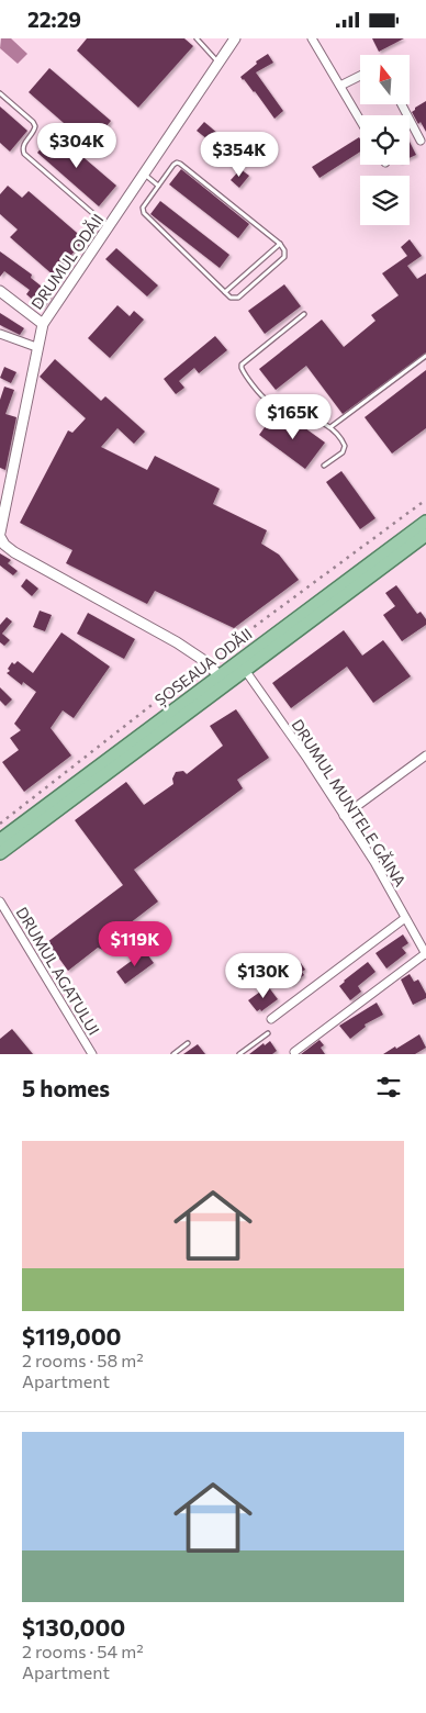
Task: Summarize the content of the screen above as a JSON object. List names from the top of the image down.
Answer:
{
  "streets": {
    "main road": ["ȘOSEAUA ODĂII"],
    "street": ["DRUMUL ODĂII", "DRUMUL MUNTELE GĂINA", "DRUMUL AGATULUI"]
  },
  "crossings": [
    ["ȘOSEAUA ODĂII", "DRUMUL MUNTELE GĂINA"]
  ],
  "north": "top",
  "page": {
    "status": "22:29",
    "price": [
      "$304K",
      "$354K",
      "$165K",
      "$119K",
      "$130K"
    ],
    "heading": "5 homes",
    "list": [
      {
        "name": "$119,000",
        "note": "2 rooms · 58 m² · Apartment"
      },
      {
        "name": "$130,000",
        "note": "2 rooms · 54 m² · Apartment"
      }
    ]
  }
}
